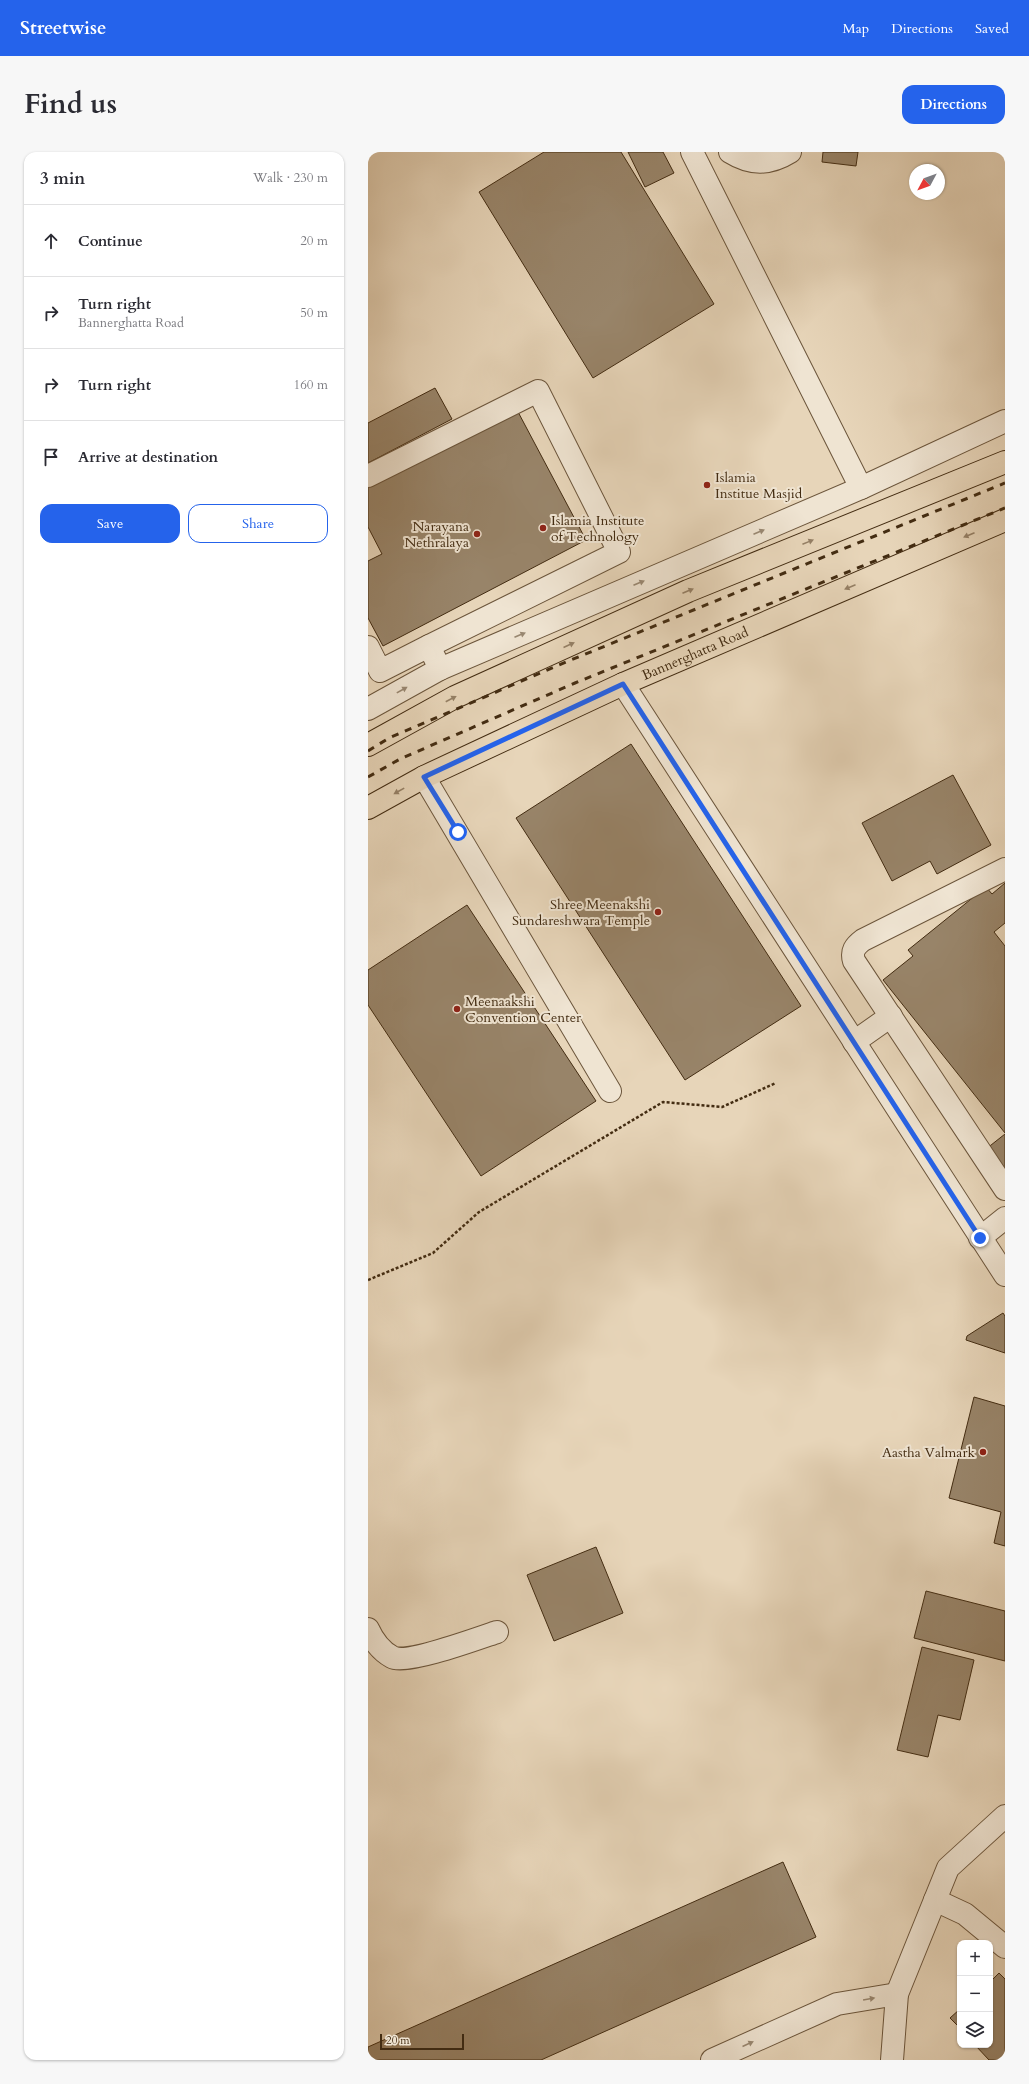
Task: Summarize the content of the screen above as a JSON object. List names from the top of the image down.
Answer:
{
  "streets": {
    "main road": ["Bannerghatta Road"]
  },
  "places": [
    "Islamia Institue Masjid",
    "Islamia Institute of Technology",
    "Narayana Nethralaya",
    "Shree Meenakshi Sundareshwara Temple",
    "Meenaakshi Convention Center",
    "Aastha Valmark"
  ],
  "scale_bar": "20 m",
  "north": "bottom left",
  "page": {
    "header": "Streetwise",
    "nav": ["Map", "Directions", "Saved"],
    "title": "Find us",
    "buttons": [
      "Directions",
      ["Save", "Share"]
    ],
    "heading": ["3 min", "Walk · 230 m"],
    "list": [
      ["Continue", "20 m"],
      ["Turn right", "Bannerghatta Road", "50 m"],
      ["Turn right", "160 m"],
      "Arrive at destination"
    ],
    "map_buttons": ["+", "−"],
    "scale": "20 m"
  }
}
